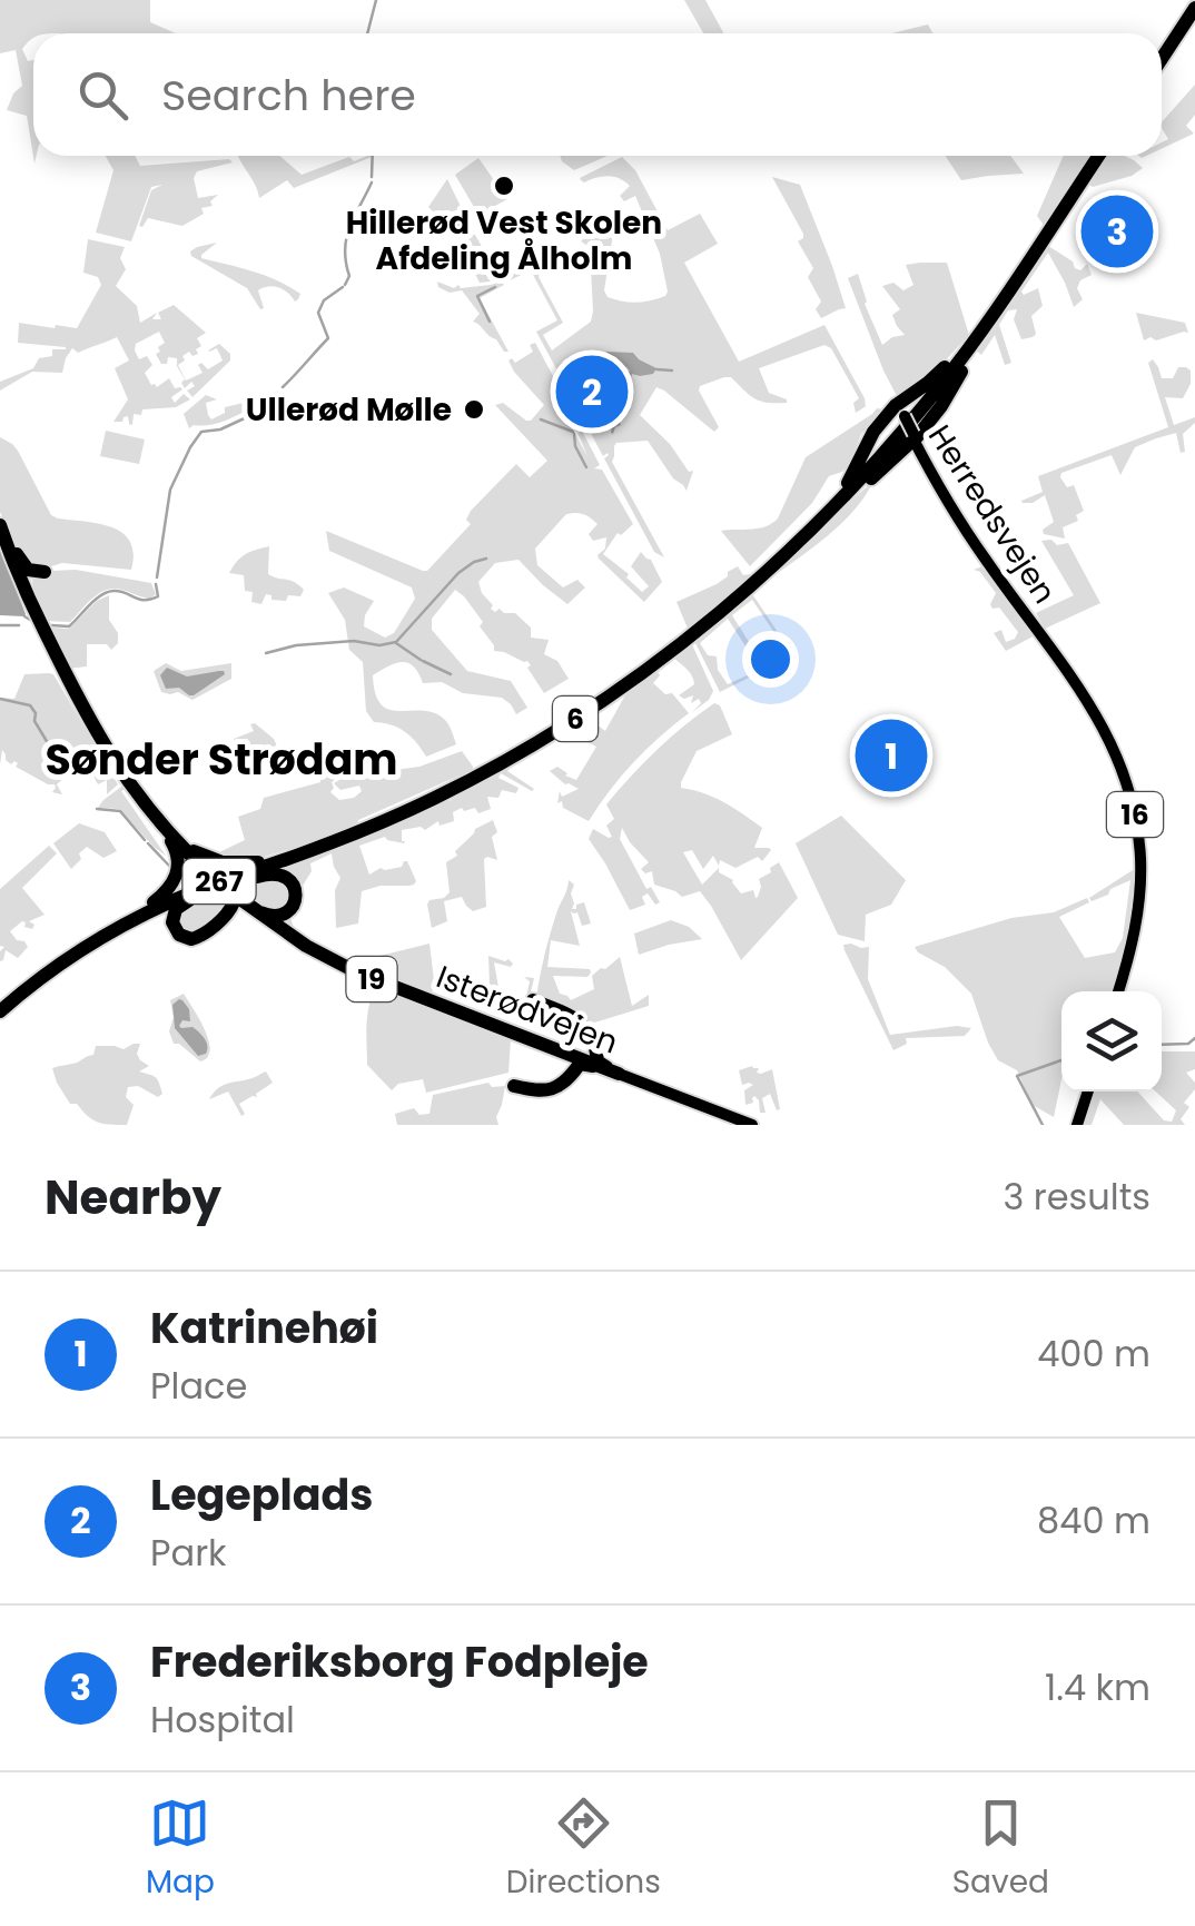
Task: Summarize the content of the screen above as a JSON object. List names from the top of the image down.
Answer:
{
  "streets": {
    "highway": [
      "6",
      "267",
      "19",
      "Isterødvejen"
    ],
    "main road": ["Herredsvejen", "16"]
  },
  "crossings": [
    ["6", "267"],
    ["6", "Isterødvejen"]
  ],
  "districts": ["Sønder Strødam"],
  "places": ["Hillerød Vest Skolen Afdeling Ålholm", "Ullerød Mølle"],
  "page": {
    "search": "Search here",
    "pins": ["3", "2", "1"],
    "heading": ["Nearby", "3 results"],
    "list": [
      {
        "mark": "1",
        "name": "Katrinehøi",
        "note": "Place",
        "value": "400 m"
      },
      {
        "mark": "2",
        "name": "Legeplads",
        "note": "Park",
        "value": "840 m"
      },
      {
        "mark": "3",
        "name": "Frederiksborg Fodpleje",
        "note": "Hospital",
        "value": "1.4 km"
      }
    ],
    "nav": ["Map", "Directions", "Saved"]
  }
}
